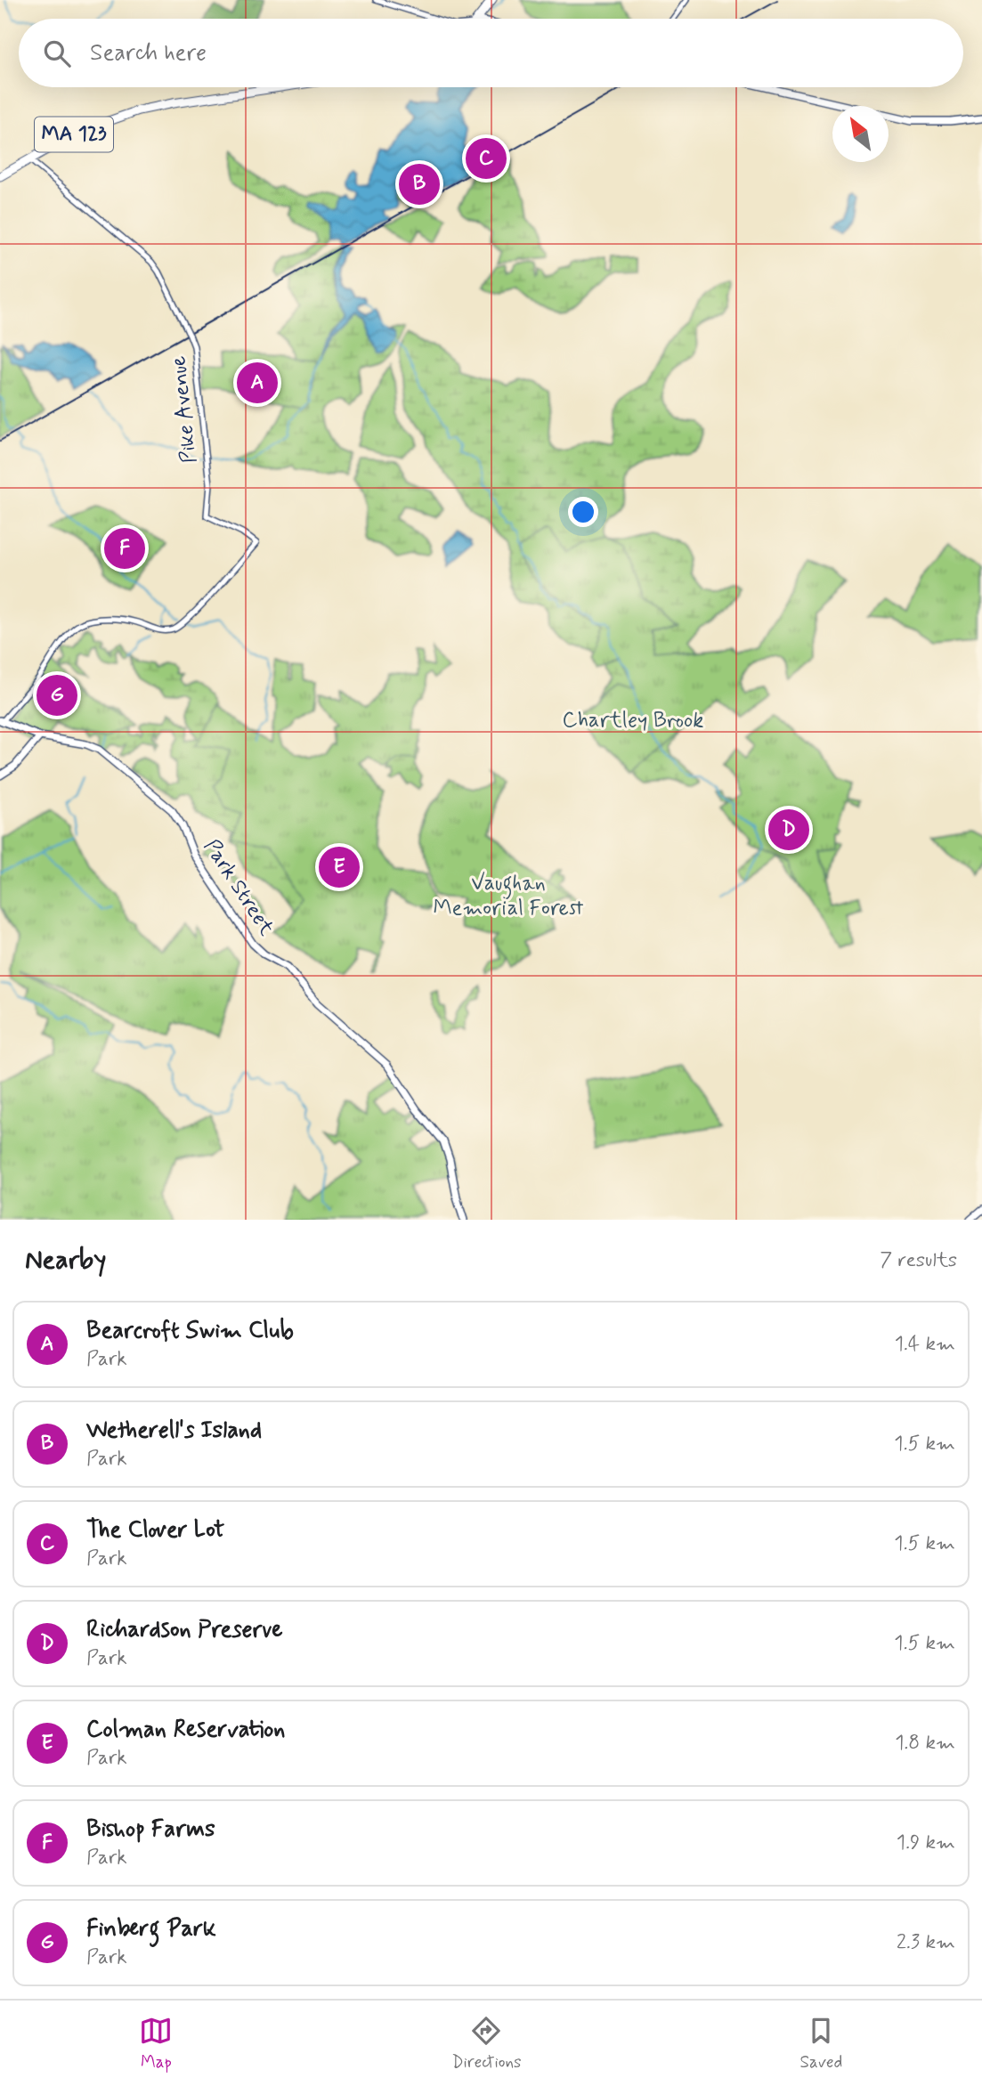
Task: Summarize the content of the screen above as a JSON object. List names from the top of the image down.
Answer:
{
  "streets": {
    "highway": ["MA 123"],
    "main road": ["Park Street"],
    "street": ["Pike Avenue"]
  },
  "crossings": [
    ["MA 123", "Pike Avenue"],
    ["Pike Avenue", "Park Street"]
  ],
  "parks": ["Chartley Brook", "Vaughan Memorial Forest"],
  "north": "top left",
  "page": {
    "search": "Search here",
    "pins": [
      "C",
      "B",
      "A",
      "F",
      "G",
      "D",
      "E"
    ],
    "heading": ["Nearby", "7 results"],
    "list": [
      {
        "mark": "A",
        "name": "Bearcroft Swim Club",
        "note": "Park",
        "value": "1.4 km"
      },
      {
        "mark": "B",
        "name": "Wetherell's Island",
        "note": "Park",
        "value": "1.5 km"
      },
      {
        "mark": "C",
        "name": "The Clover Lot",
        "note": "Park",
        "value": "1.5 km"
      },
      {
        "mark": "D",
        "name": "Richardson Preserve",
        "note": "Park",
        "value": "1.5 km"
      },
      {
        "mark": "E",
        "name": "Colman Reservation",
        "note": "Park",
        "value": "1.8 km"
      },
      {
        "mark": "F",
        "name": "Bishop Farms",
        "note": "Park",
        "value": "1.9 km"
      },
      {
        "mark": "G",
        "name": "Finberg Park",
        "note": "Park",
        "value": "2.3 km"
      }
    ],
    "nav": ["Map", "Directions", "Saved"]
  }
}
